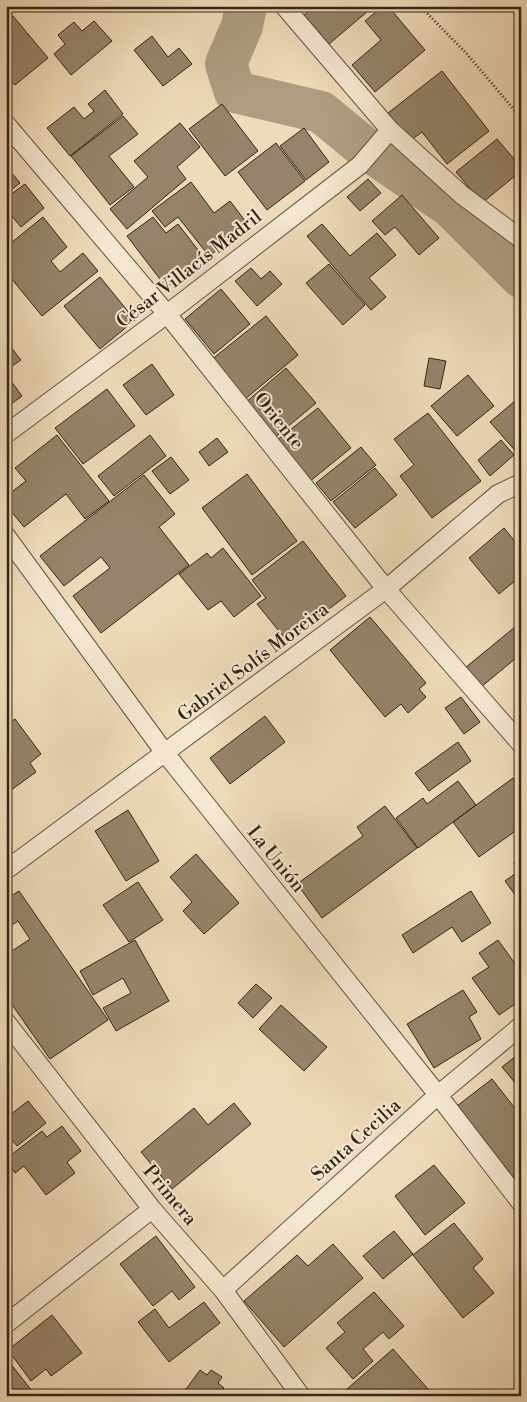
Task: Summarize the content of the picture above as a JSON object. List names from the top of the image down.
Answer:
{
  "streets": {
    "street": [
      "César Villacís Madril",
      "Oriente",
      "Gabriel Solís Moreira",
      "La Unión",
      "Santa Cecilia",
      "Primera"
    ]
  },
  "crossings": [
    ["César Villacís Madril", "Oriente"],
    ["Oriente", "Gabriel Solís Moreira"],
    ["Gabriel Solís Moreira", "La Unión"],
    ["La Unión", "Santa Cecilia"],
    ["Santa Cecilia", "Primera"]
  ]
}
